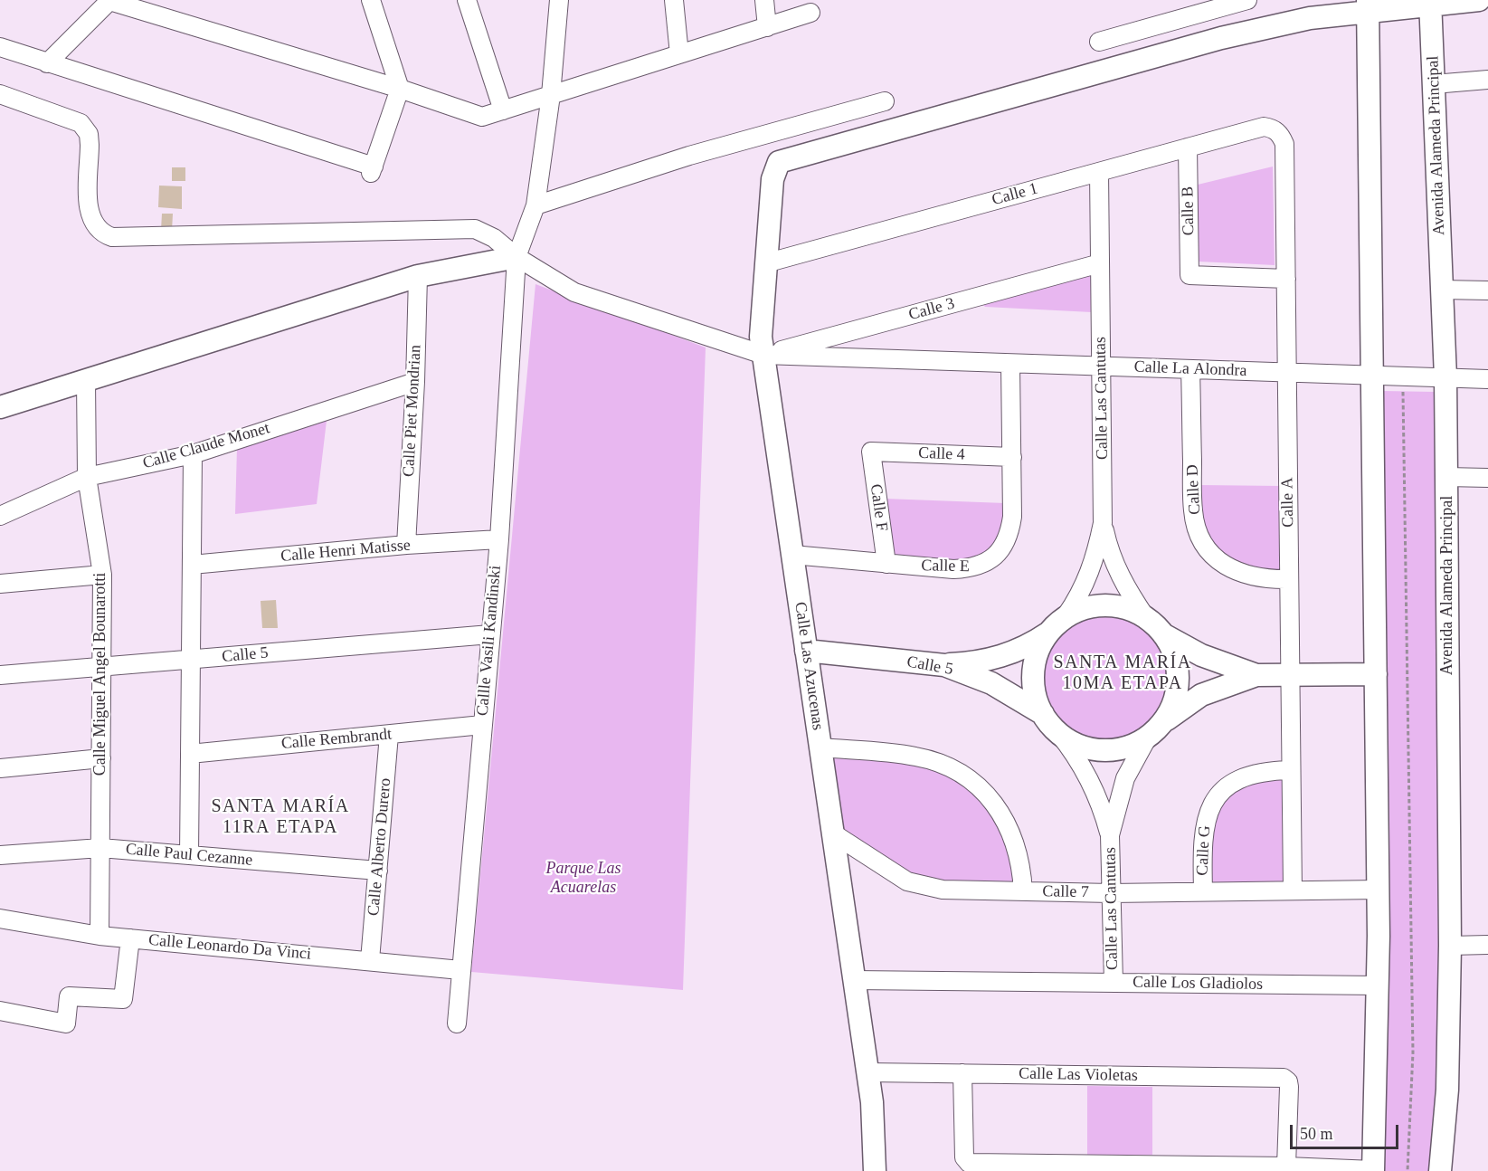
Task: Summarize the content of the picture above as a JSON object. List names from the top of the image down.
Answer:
{
  "streets": {
    "street": [
      "Avenida Alameda Principal",
      "Calle 1",
      "Calle B",
      "Calle 3",
      "Calle La Alondra",
      "Calle Las Cantutas",
      "Calle Piet Mondrian",
      "Calle Claude Monet",
      "Calle 4",
      "Calle D",
      "Calle A",
      "Calle F",
      "Calle Henri Matisse",
      "Calle E",
      "Callle Vasili Kandinski",
      "Calle 5",
      "Calle Las Azucenas",
      "Calle Miguel Angel Bounarotti",
      "Calle Rembrandt",
      "Calle Alberto Durero",
      "Calle G",
      "Calle Paul Cezanne",
      "Calle 7",
      "Calle Leonardo Da Vinci",
      "Calle Los Gladiolos",
      "Calle Las Violetas"
    ]
  },
  "crossings": [
    ["Avenida Alameda Principal", "Calle La Alondra"],
    ["Calle 1", "Calle B"],
    ["Calle 1", "Calle Las Cantutas"],
    ["Calle 1", "Calle A"],
    ["Calle 1", "Calle Las Azucenas"],
    ["Calle B", "Calle A"],
    ["Calle 3", "Calle La Alondra"],
    ["Calle 3", "Calle Las Cantutas"],
    ["Calle 3", "Calle Las Azucenas"],
    ["Calle La Alondra", "Calle Las Cantutas"],
    ["Calle La Alondra", "Calle D"],
    ["Calle La Alondra", "Calle A"],
    ["Calle La Alondra", "Calle E"],
    ["Calle La Alondra", "Callle Vasili Kandinski"],
    ["Calle La Alondra", "Calle Las Azucenas"],
    ["Calle Las Cantutas", "Calle 5"],
    ["Calle Las Cantutas", "Calle 7"],
    ["Calle Las Cantutas", "Calle Los Gladiolos"],
    ["Calle Piet Mondrian", "Calle Claude Monet"],
    ["Calle Piet Mondrian", "Calle Henri Matisse"],
    ["Calle Claude Monet", "Calle Miguel Angel Bounarotti"],
    ["Calle 4", "Calle F"],
    ["Calle 4", "Calle E"],
    ["Calle D", "Calle A"],
    ["Calle A", "Calle G"],
    ["Calle A", "Calle 7"],
    ["Calle F", "Calle E"],
    ["Calle Henri Matisse", "Callle Vasili Kandinski"],
    ["Calle E", "Calle Las Azucenas"],
    ["Callle Vasili Kandinski", "Calle 5"],
    ["Callle Vasili Kandinski", "Calle Rembrandt"],
    ["Callle Vasili Kandinski", "Calle Leonardo Da Vinci"],
    ["Calle 5", "Calle Las Azucenas"],
    ["Calle 5", "Calle Miguel Angel Bounarotti"],
    ["Calle Las Azucenas", "Calle 7"],
    ["Calle Las Azucenas", "Calle Los Gladiolos"],
    ["Calle Las Azucenas", "Calle Las Violetas"],
    ["Calle Miguel Angel Bounarotti", "Calle Paul Cezanne"],
    ["Calle Miguel Angel Bounarotti", "Calle Leonardo Da Vinci"],
    ["Calle Rembrandt", "Calle Alberto Durero"],
    ["Calle Alberto Durero", "Calle Paul Cezanne"],
    ["Calle Alberto Durero", "Calle Leonardo Da Vinci"],
    ["Calle G", "Calle 7"]
  ],
  "districts": ["SANTA MARÍA 10MA ETAPA", "SANTA MARÍA 11RA ETAPA"],
  "parks": ["Parque Las Acuarelas"],
  "scale_bar": "50 m"
}
